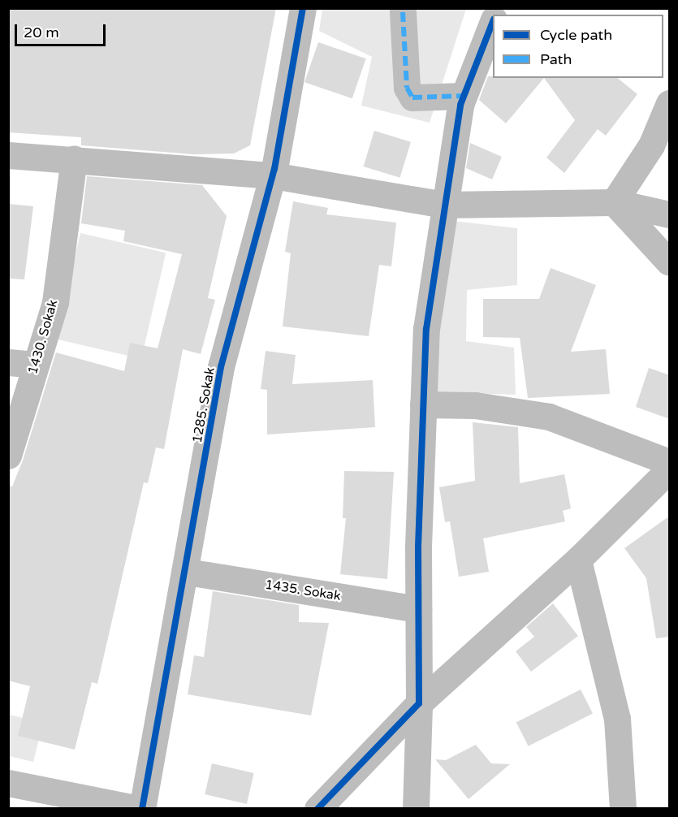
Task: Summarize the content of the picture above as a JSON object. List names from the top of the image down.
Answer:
{
  "streets": {
    "street": ["1430. Sokak", "1285. Sokak", "1435. Sokak"]
  },
  "crossings": [
    ["1285. Sokak", "1435. Sokak"]
  ],
  "legend": ["Cycle path", "Path"],
  "scale_bar": "20 m"
}
